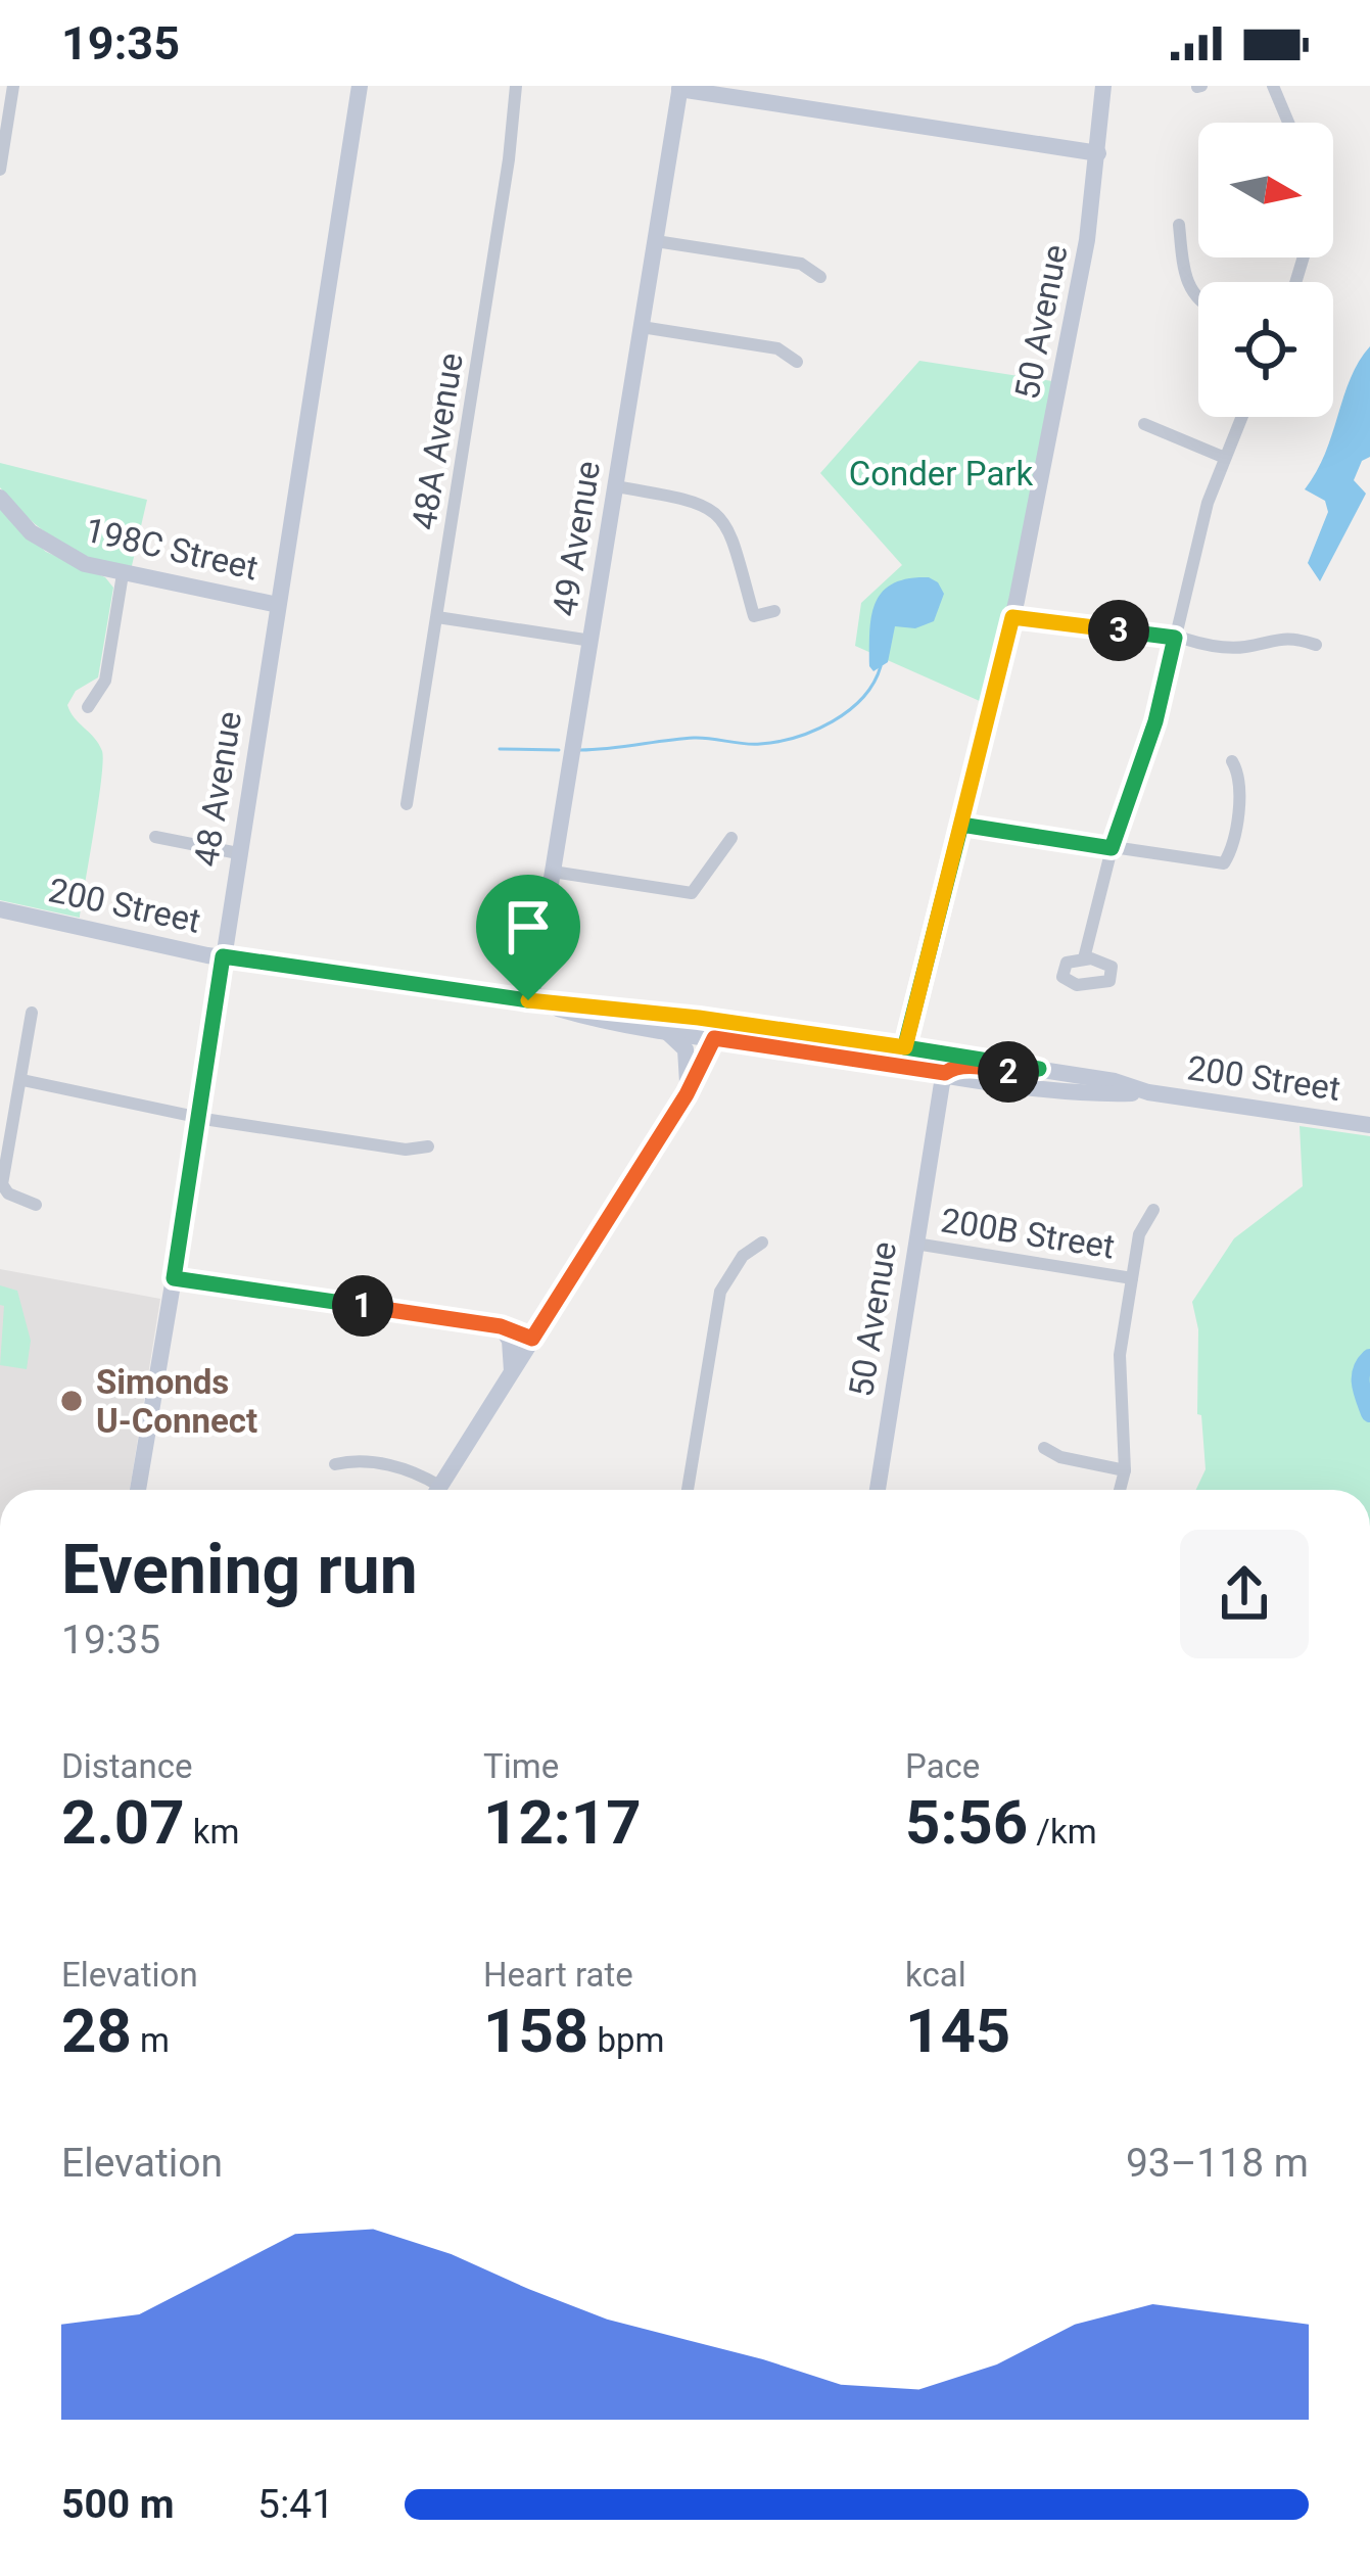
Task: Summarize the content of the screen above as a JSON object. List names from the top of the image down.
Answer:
{
  "streets": {
    "street": [
      "50 Avenue",
      "48A Avenue",
      "49 Avenue",
      "198C Street",
      "48 Avenue",
      "200 Street",
      "200B Street"
    ]
  },
  "crossings": [
    ["50 Avenue", "200 Street"],
    ["50 Avenue", "200B Street"],
    ["49 Avenue", "200 Street"],
    ["198C Street", "48 Avenue"],
    ["48 Avenue", "200 Street"]
  ],
  "parks": ["Conder Park"],
  "places": ["Simonds U-Connect"],
  "north": "right",
  "page": {
    "status": "19:35",
    "pins": ["3", "2", "1"],
    "heading": ["Evening run", "19:35"],
    "stats": [
      ["Distance", "2.07 km"],
      ["Time", "12:17"],
      ["Pace", "5:56 /km"],
      ["Elevation", "28 m"],
      ["Heart rate", "158 bpm"],
      ["kcal", "145"]
    ],
    "chart": ["Elevation", "93–118 m"],
    "list": [
      {
        "name": "500 m",
        "note": "5:41"
      }
    ]
  }
}
